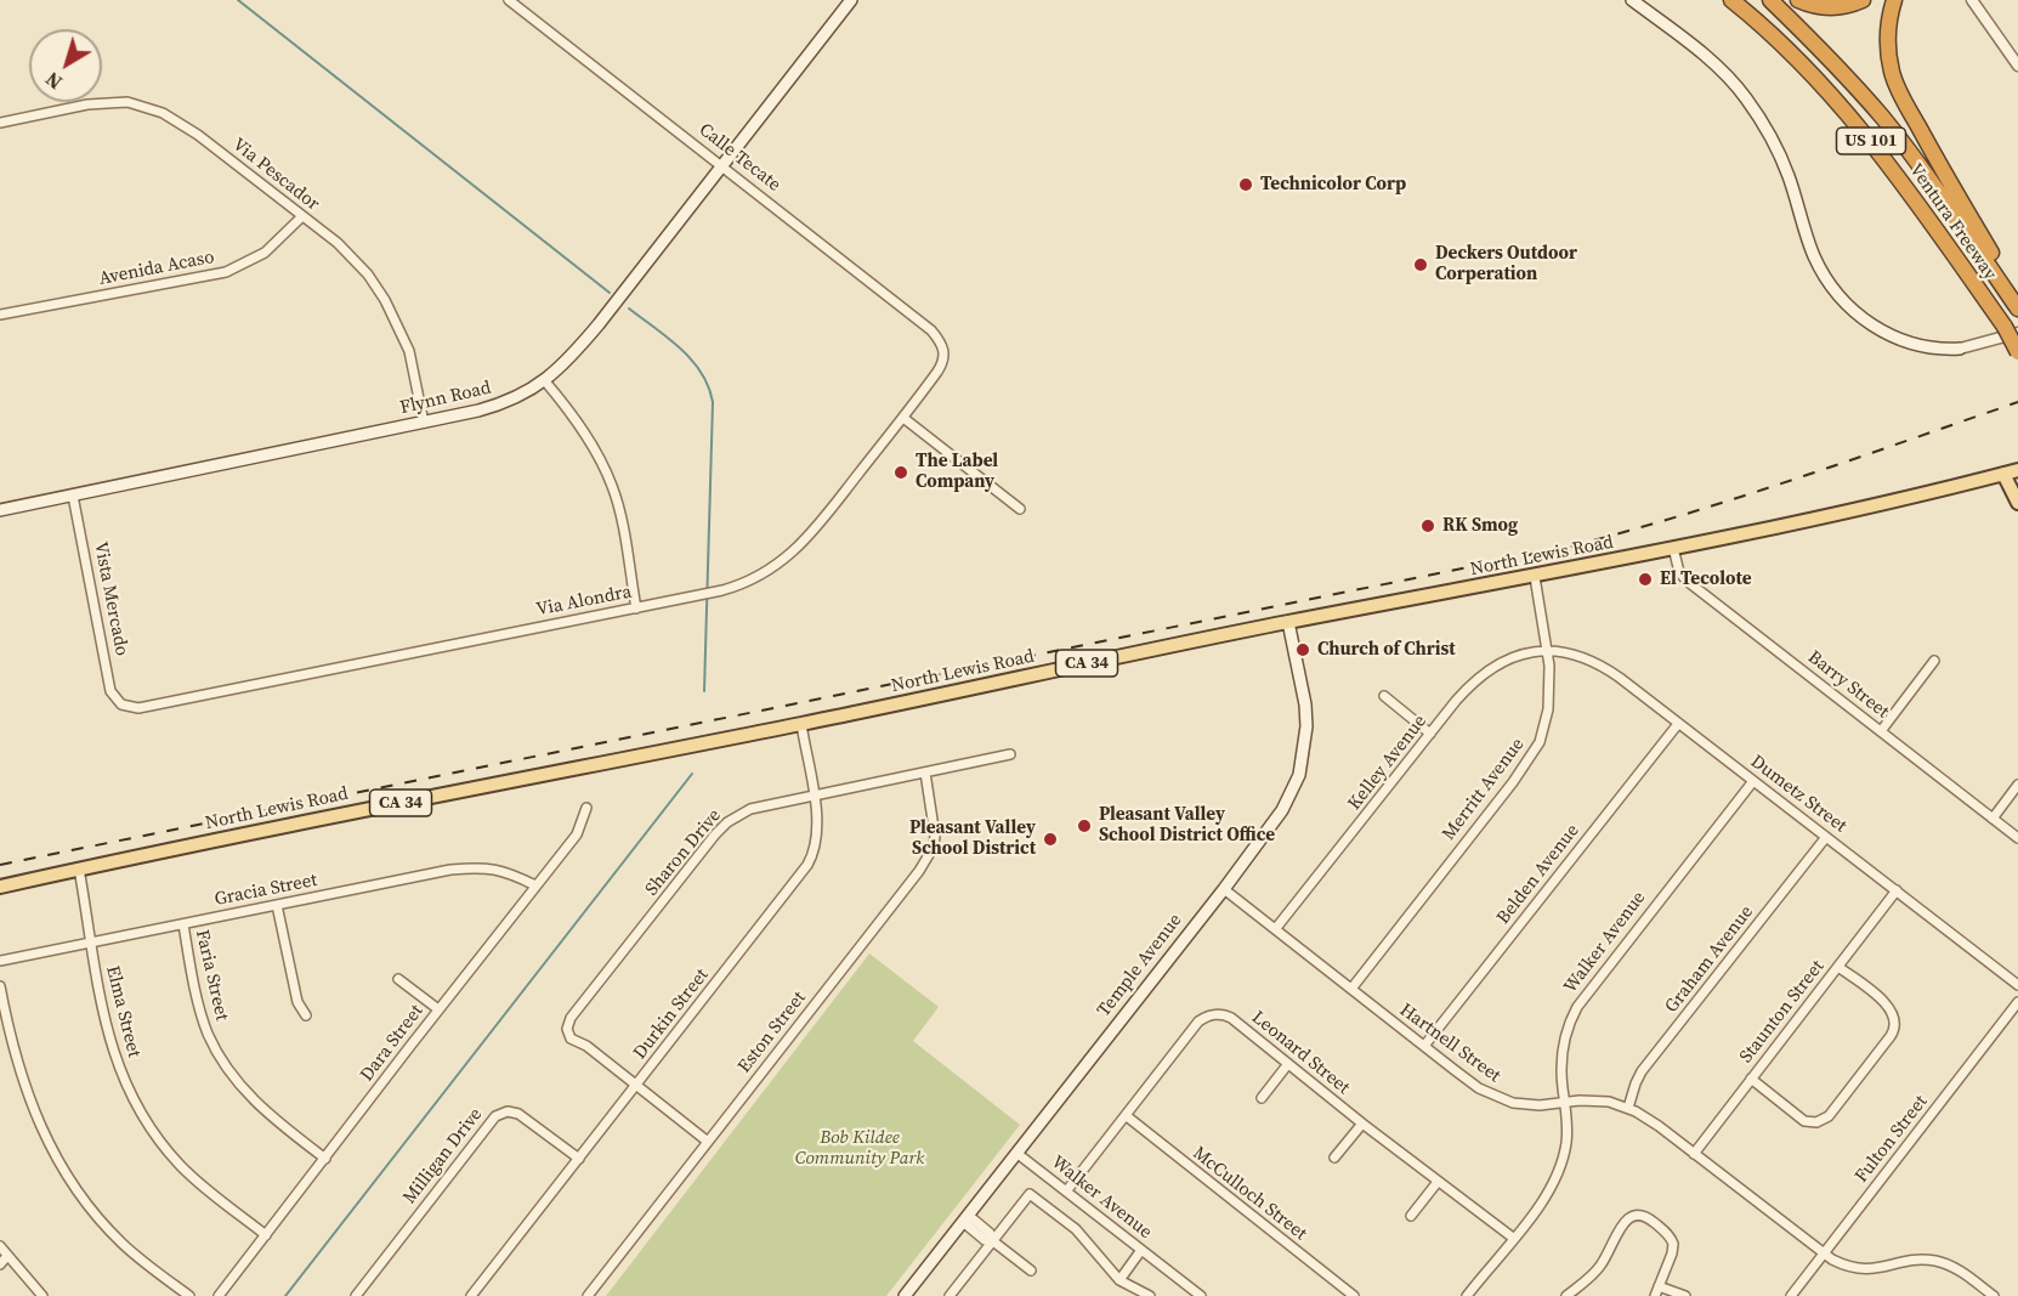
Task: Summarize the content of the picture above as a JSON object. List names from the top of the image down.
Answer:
{
  "streets": {
    "highway": ["US 101", "Ventura Freeway"],
    "main road": [
      "Flynn Road",
      "North Lewis Road",
      "CA 34",
      "Temple Avenue"
    ],
    "street": [
      "Calle Tecate",
      "Via Pescador",
      "Avenida Acaso",
      "Vista Mercado",
      "Via Alondra",
      "Barry Street",
      "Kelley Avenue",
      "Merritt Avenue",
      "Dumetz Street",
      "Sharon Drive",
      "Belden Avenue",
      "Gracia Street",
      "Walker Avenue",
      "Graham Avenue",
      "Faria Street",
      "Elma Street",
      "Staunton Street",
      "Durkin Street",
      "Eston Street",
      "Dara Street",
      "Hartnell Street",
      "Leonard Street",
      "Fulton Street",
      "Milligan Drive",
      "McCulloch Street"
    ]
  },
  "crossings": [
    ["Calle Tecate", "Flynn Road"],
    ["Calle Tecate", "Via Alondra"],
    ["Via Pescador", "Avenida Acaso"],
    ["Via Pescador", "Flynn Road"],
    ["Flynn Road", "Vista Mercado"],
    ["North Lewis Road", "Barry Street"],
    ["North Lewis Road", "Merritt Avenue"],
    ["North Lewis Road", "Temple Avenue"],
    ["North Lewis Road", "Elma Street"],
    ["North Lewis Road", "Durkin Street"],
    ["Vista Mercado", "Via Alondra"],
    ["Kelley Avenue", "Merritt Avenue"],
    ["Kelley Avenue", "Dumetz Street"],
    ["Kelley Avenue", "Hartnell Street"],
    ["Merritt Avenue", "Dumetz Street"],
    ["Merritt Avenue", "Hartnell Street"],
    ["Dumetz Street", "Belden Avenue"],
    ["Dumetz Street", "Walker Avenue"],
    ["Dumetz Street", "Graham Avenue"],
    ["Dumetz Street", "Staunton Street"],
    ["Sharon Drive", "Durkin Street"],
    ["Sharon Drive", "Eston Street"],
    ["Belden Avenue", "Hartnell Street"],
    ["Gracia Street", "Faria Street"],
    ["Gracia Street", "Elma Street"],
    ["Gracia Street", "Dara Street"],
    ["Walker Avenue", "Temple Avenue"],
    ["Walker Avenue", "Hartnell Street"],
    ["Walker Avenue", "Leonard Street"],
    ["Graham Avenue", "Hartnell Street"],
    ["Temple Avenue", "Hartnell Street"],
    ["Faria Street", "Dara Street"],
    ["Elma Street", "Dara Street"],
    ["Staunton Street", "Hartnell Street"],
    ["Durkin Street", "Milligan Drive"],
    ["Hartnell Street", "Fulton Street"],
    ["Leonard Street", "McCulloch Street"]
  ],
  "parks": ["Bob Kildee Community Park"],
  "places": [
    "Technicolor Corp",
    "Deckers Outdoor Corperation",
    "The Label Company",
    "RK Smog",
    "El Tecolote",
    "Church of Christ",
    "Pleasant Valley School District Office",
    "Pleasant Valley School District"
  ],
  "north": "bottom left"
}
